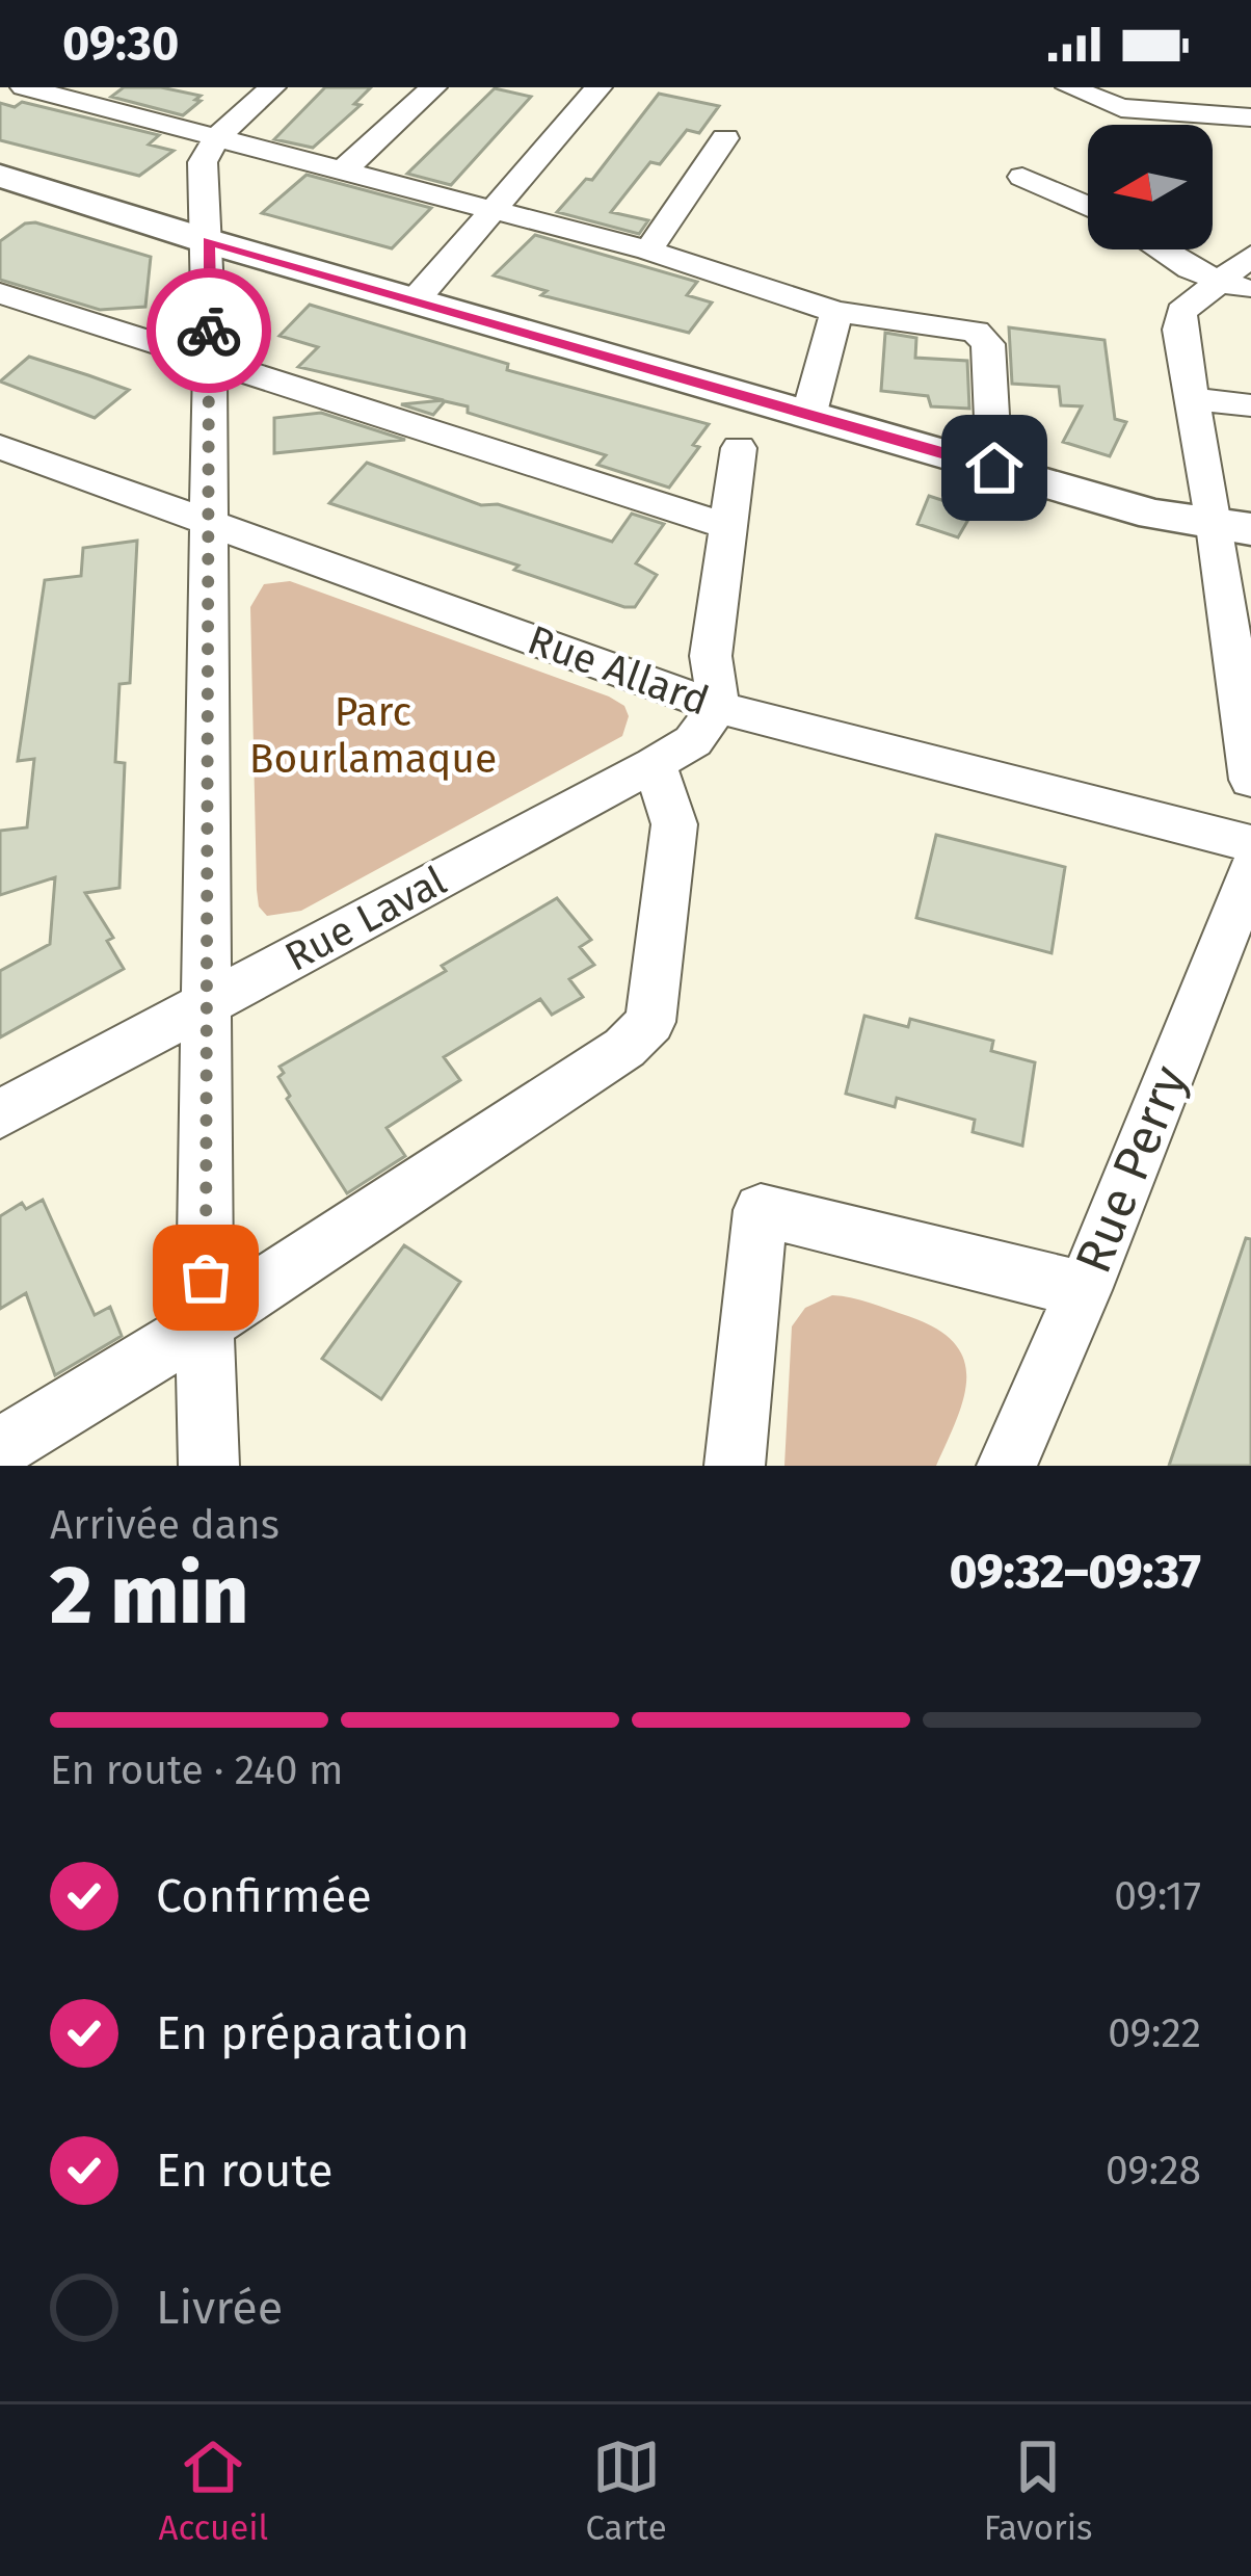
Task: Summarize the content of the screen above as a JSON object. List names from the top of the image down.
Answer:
{
  "streets": {
    "street": ["Rue Allard", "Rue Laval", "Rue Perry"]
  },
  "crossings": [
    ["Rue Allard", "Rue Laval"]
  ],
  "parks": ["Parc Bourlamaque"],
  "north": "left",
  "page": {
    "status": "09:30",
    "heading": ["2 min", "Arrivée dans", "09:32–09:37"],
    "bar": "En route · 240 m",
    "list": [
      ["Confirmée", "09:17"],
      ["En préparation", "09:22"],
      ["En route", "09:28"],
      "Livrée"
    ],
    "tabs": ["Accueil", "Carte", "Favoris"]
  }
}
